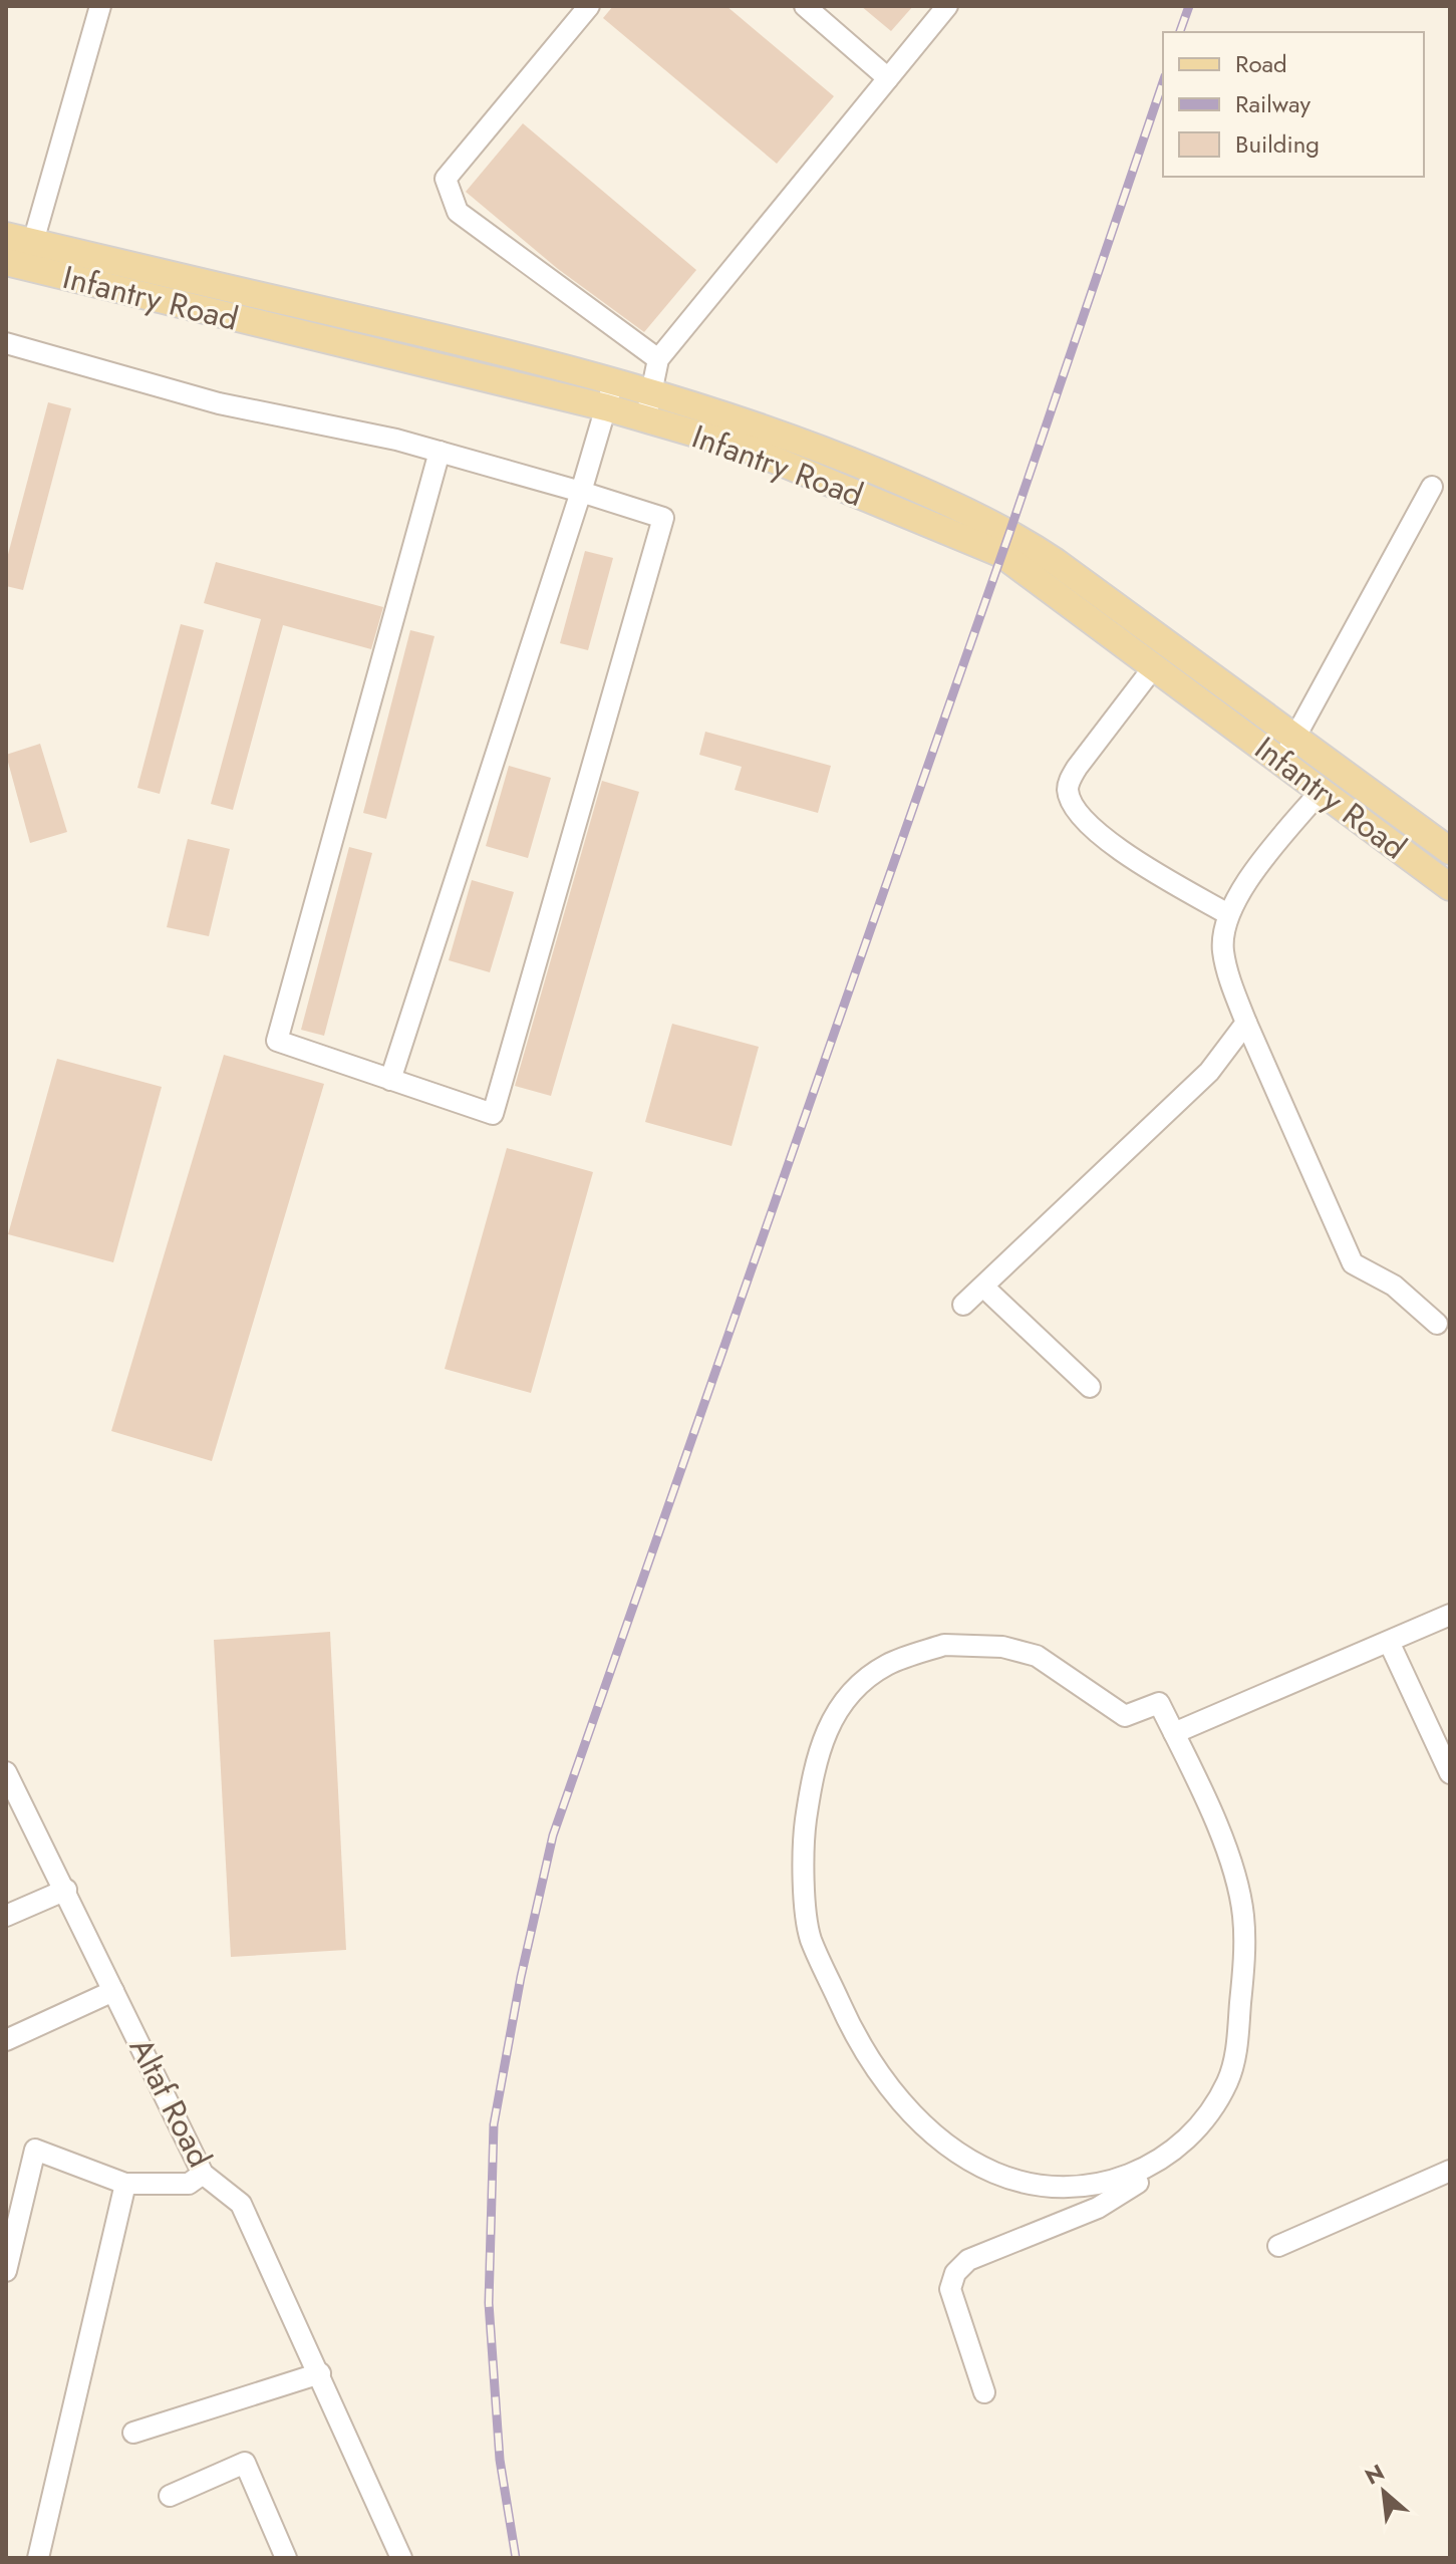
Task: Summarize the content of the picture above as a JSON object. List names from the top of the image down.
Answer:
{
  "streets": {
    "main road": ["Infantry Road"],
    "street": ["Altaf Road"]
  },
  "legend": ["Road", "Railway", "Building"],
  "north": "top left"
}
